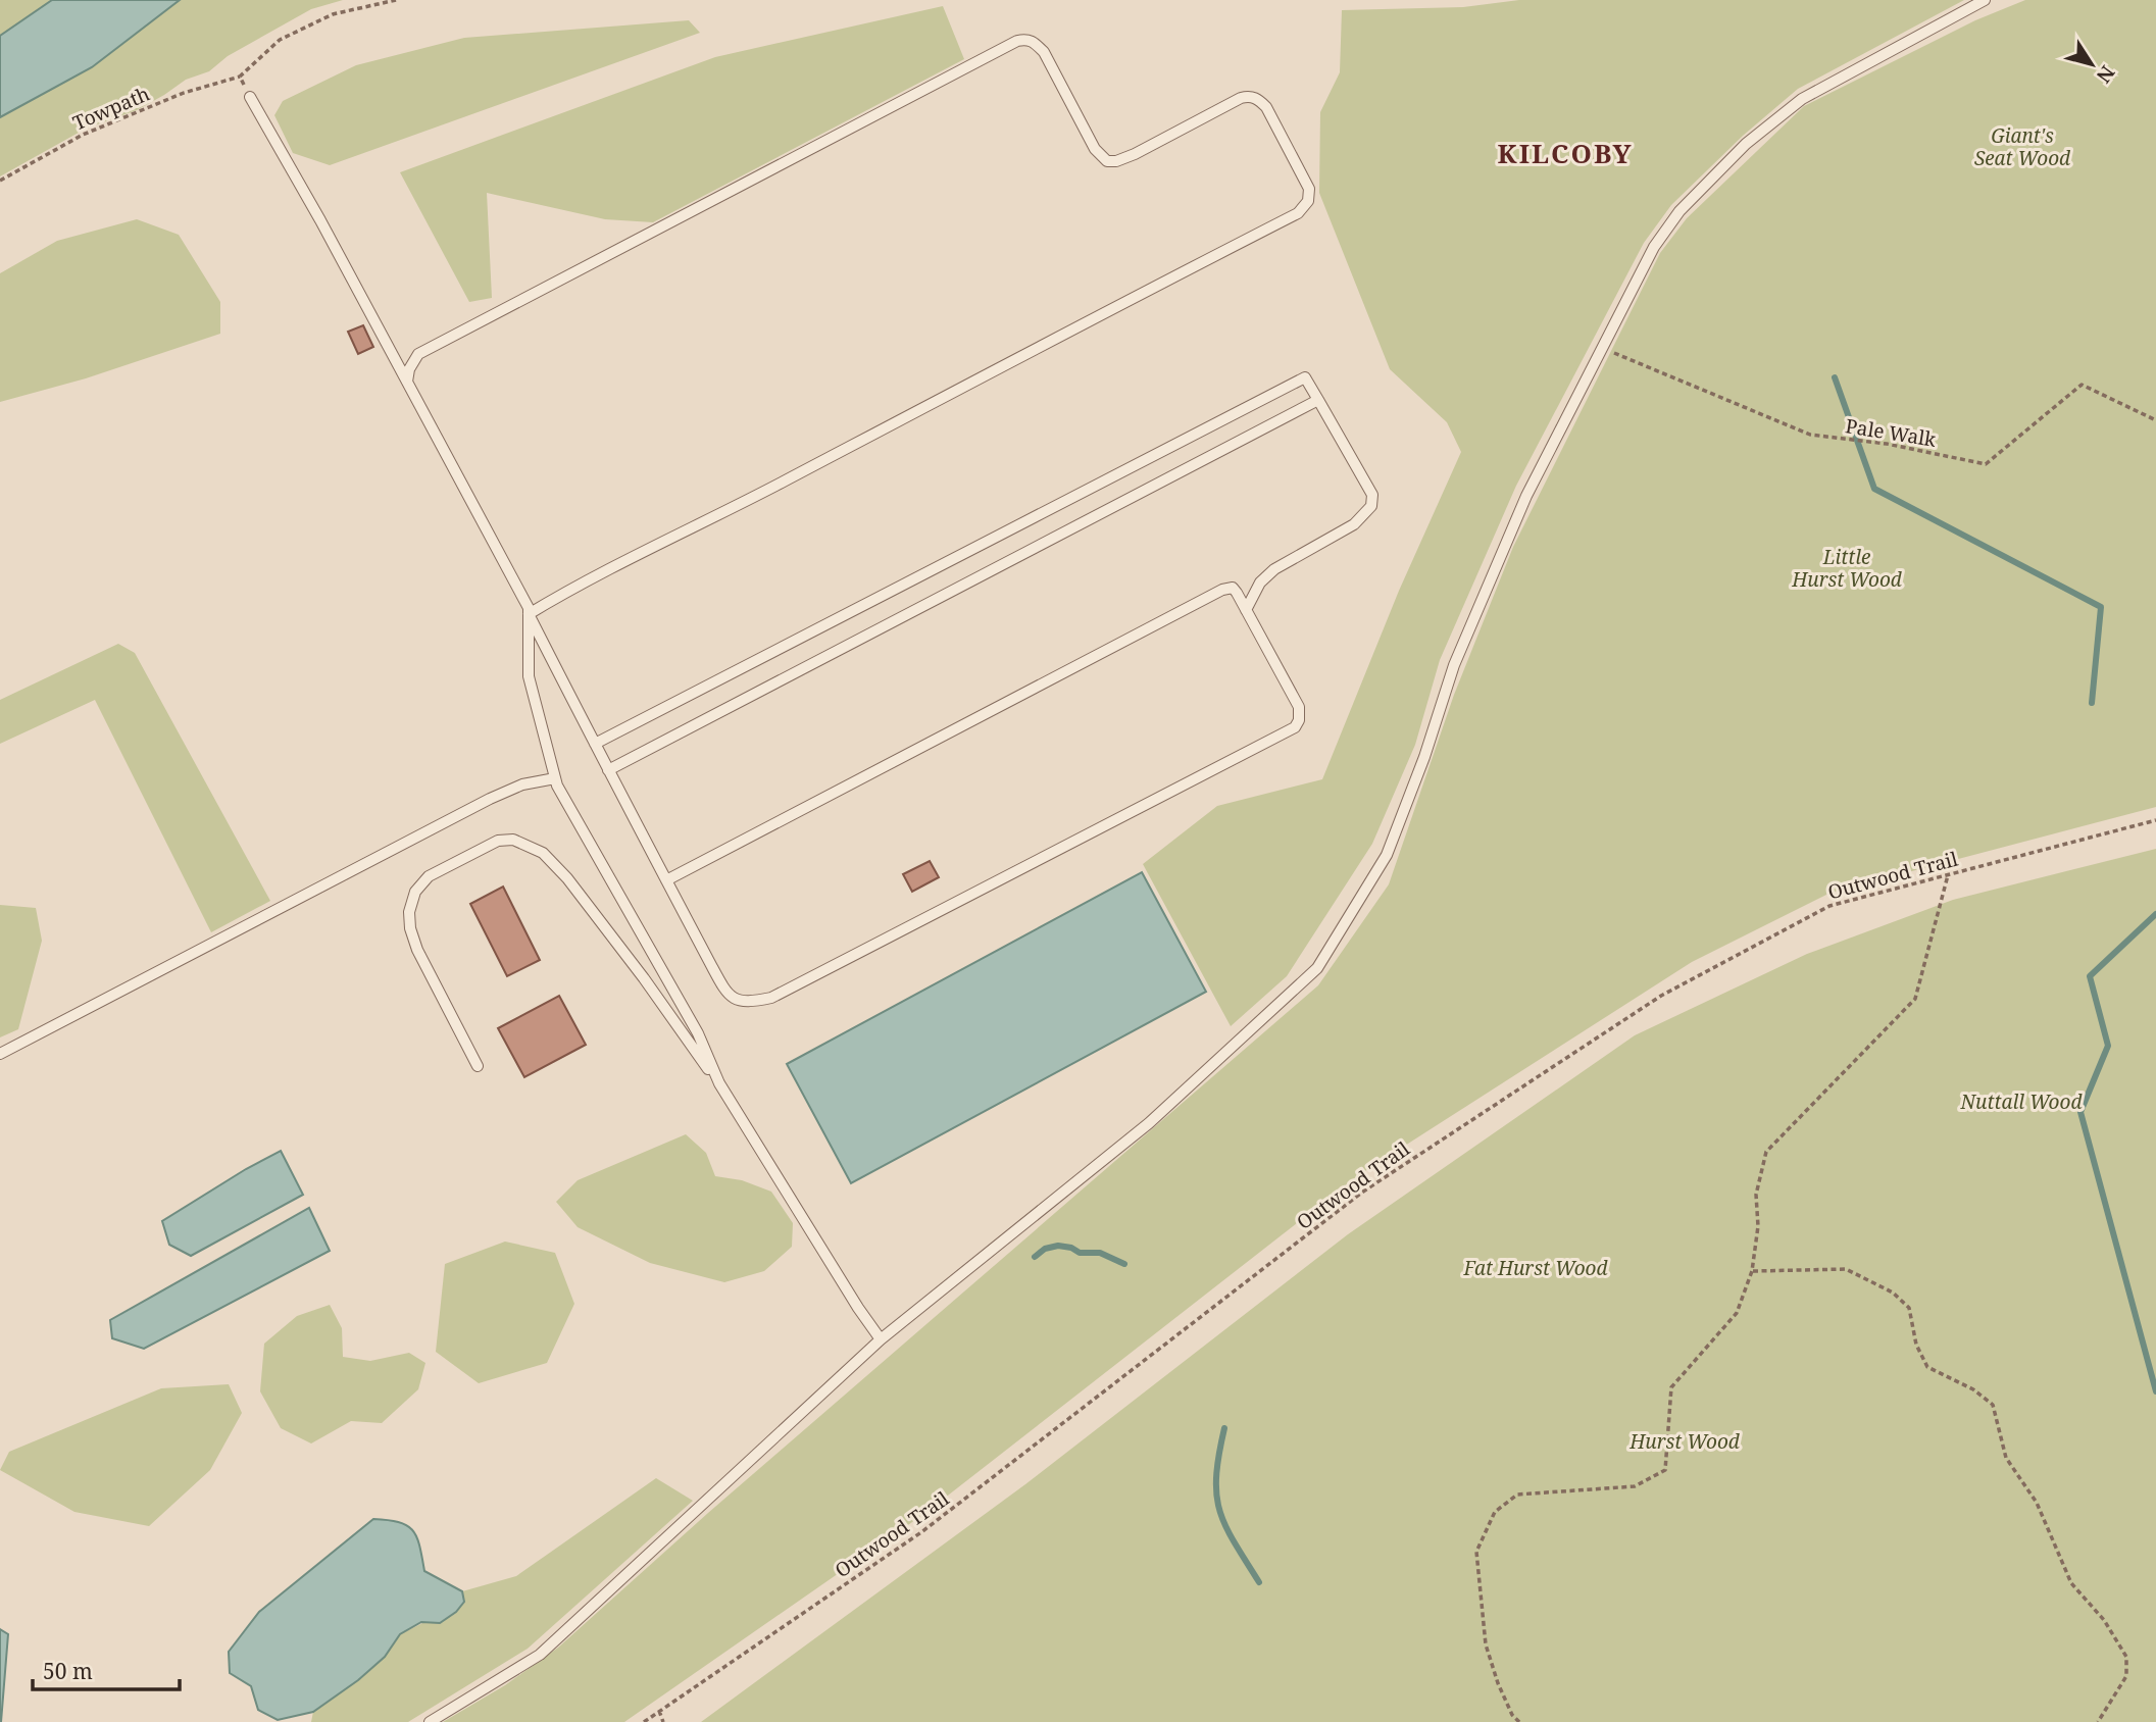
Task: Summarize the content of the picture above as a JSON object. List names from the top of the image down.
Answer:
{
  "streets": {
    "path": ["Towpath", "Pale Walk", "Outwood Trail"]
  },
  "districts": ["KILCOBY"],
  "parks": [
    "Giant's Seat Wood",
    "Little Hurst Wood",
    "Nuttall Wood",
    "Fat Hurst Wood",
    "Hurst Wood"
  ],
  "scale_bar": "50 m",
  "north": "bottom right"
}
